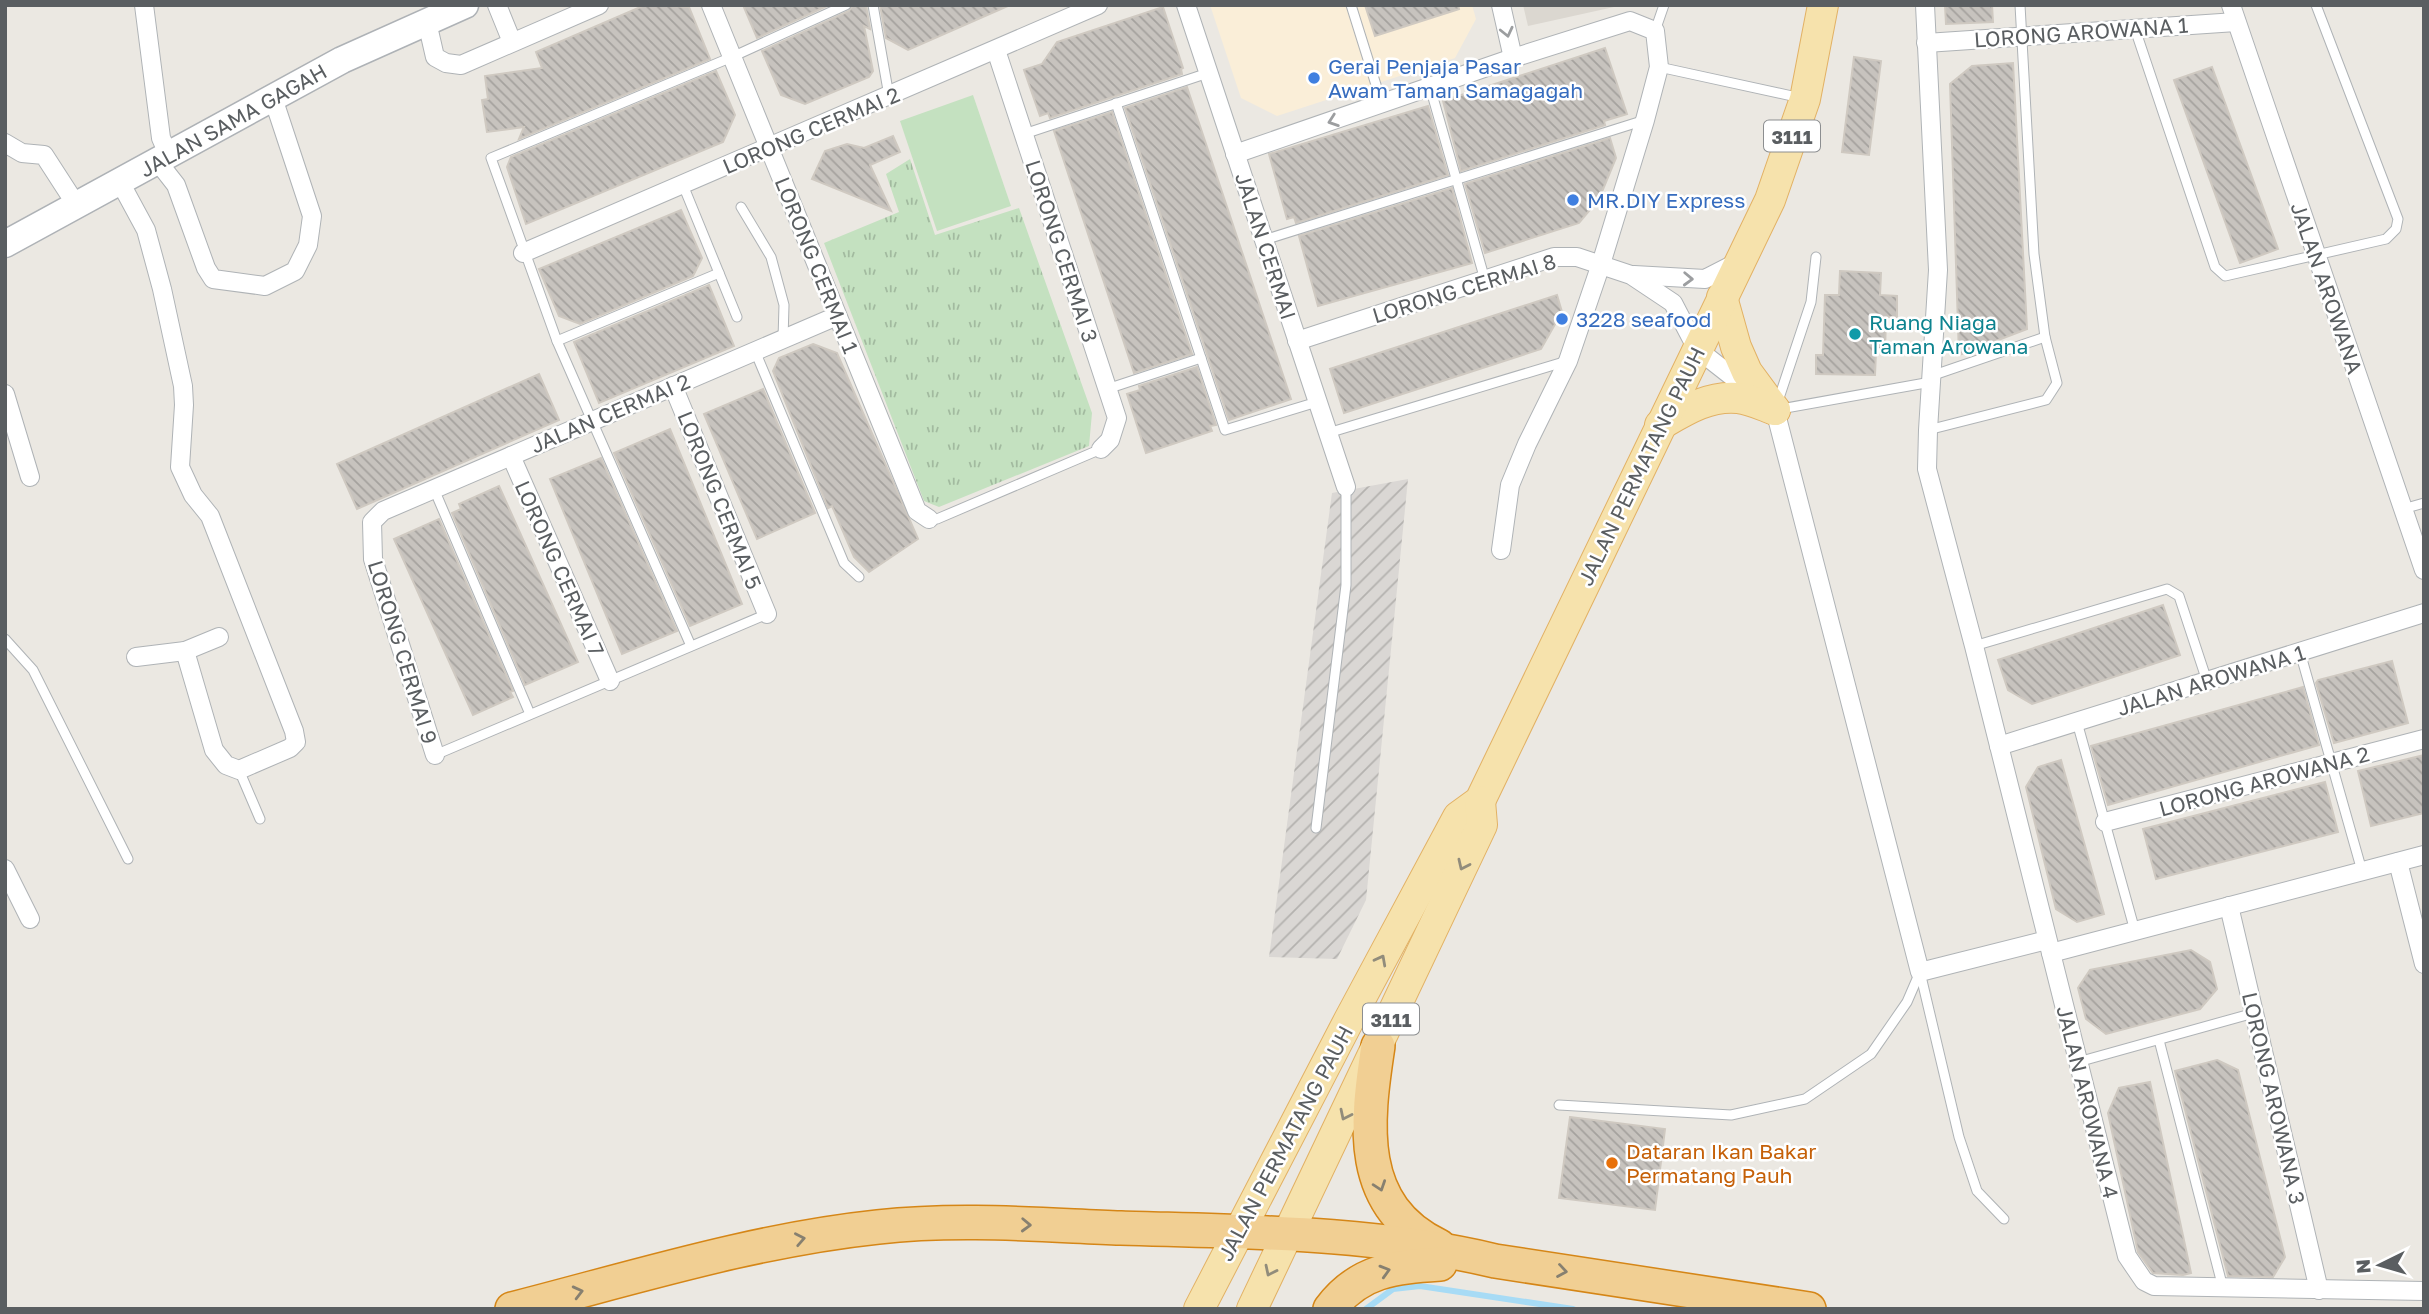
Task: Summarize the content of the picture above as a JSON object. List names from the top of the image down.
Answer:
{
  "streets": {
    "main road": ["3111", "JALAN PERMATANG PAUH"],
    "street": [
      "LORONG AROWANA 1",
      "JALAN SAMA GAGAH",
      "LORONG CERMAI 2",
      "JALAN CERMAI",
      "LORONG CERMAI 3",
      "LORONG CERMAI 1",
      "LORONG CERMAI 8",
      "JALAN AROWANA",
      "JALAN CERMAI 2",
      "LORONG CERMAI 5",
      "LORONG CERMAI 7",
      "LORONG CERMAI 9",
      "JALAN AROWANA 1",
      "LORONG AROWANA 2",
      "LORONG AROWANA 3",
      "JALAN AROWANA 4"
    ]
  },
  "crossings": [
    ["LORONG AROWANA 1", "JALAN AROWANA"],
    ["LORONG CERMAI 2", "LORONG CERMAI 3"],
    ["LORONG CERMAI 2", "LORONG CERMAI 1"],
    ["JALAN CERMAI", "LORONG CERMAI 8"],
    ["LORONG CERMAI 1", "JALAN CERMAI 2"],
    ["LORONG CERMAI 8", "JALAN PERMATANG PAUH"],
    ["JALAN CERMAI 2", "LORONG CERMAI 5"],
    ["JALAN CERMAI 2", "LORONG CERMAI 7"],
    ["JALAN CERMAI 2", "LORONG CERMAI 9"],
    ["JALAN AROWANA 1", "JALAN AROWANA 4"],
    ["LORONG AROWANA 3", "JALAN AROWANA 4"]
  ],
  "places": [
    "Gerai Penjaja Pasar Awam Taman Samagagah",
    "MR.DIY Express",
    "3228 seafood",
    "Ruang Niaga Taman Arowana",
    "Dataran Ikan Bakar Permatang Pauh"
  ],
  "north": "left"
}
